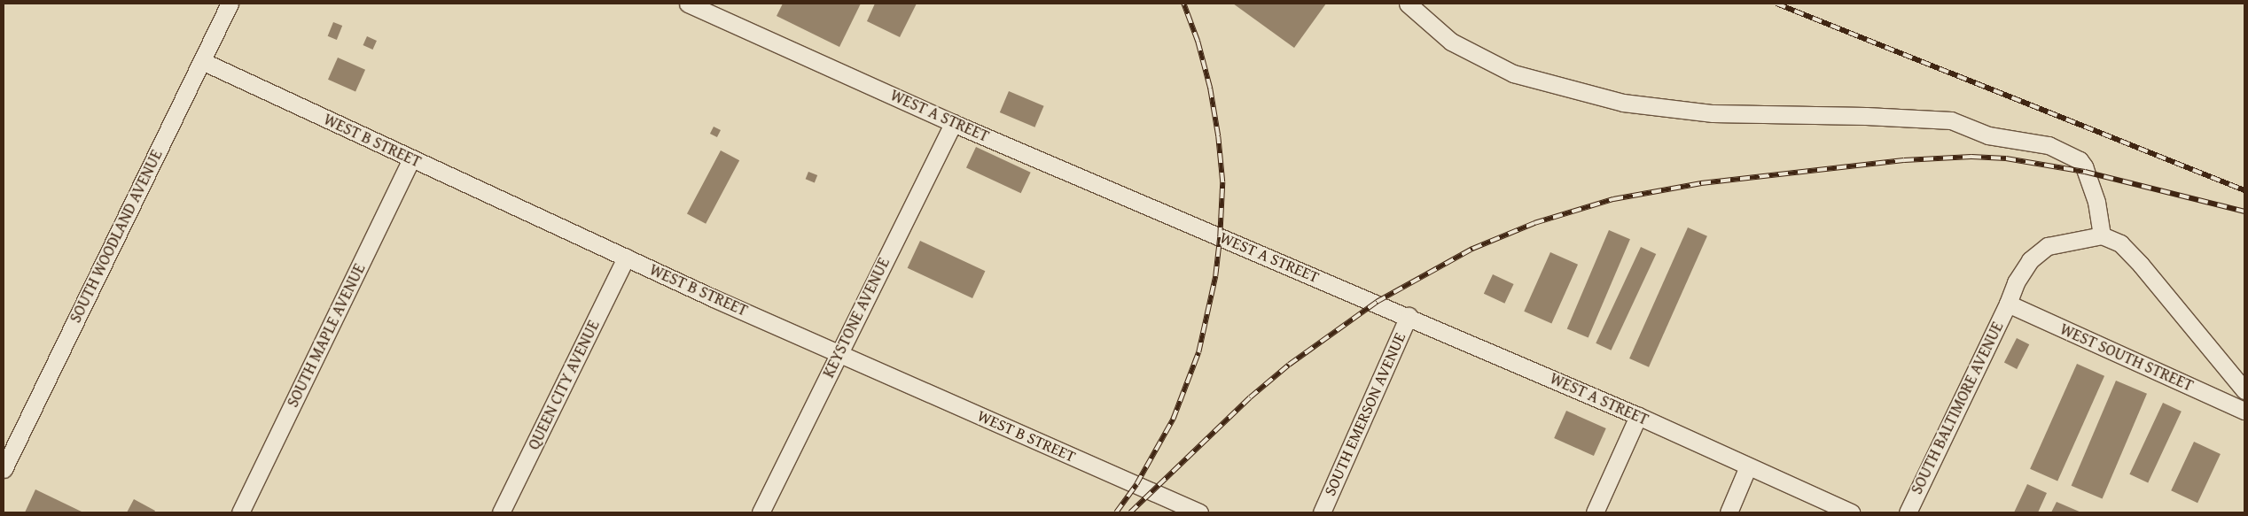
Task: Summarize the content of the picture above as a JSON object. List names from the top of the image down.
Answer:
{
  "streets": {
    "street": [
      "WEST A STREET",
      "WEST B STREET",
      "SOUTH WOODLAND AVENUE",
      "KEYSTONE AVENUE",
      "SOUTH MAPLE AVENUE",
      "WEST SOUTH STREET",
      "QUEEN CITY AVENUE",
      "SOUTH BALTIMORE AVENUE",
      "SOUTH EMERSON AVENUE"
    ]
  },
  "crossings": [
    ["WEST A STREET", "KEYSTONE AVENUE"],
    ["WEST A STREET", "SOUTH EMERSON AVENUE"],
    ["WEST B STREET", "SOUTH WOODLAND AVENUE"],
    ["WEST B STREET", "KEYSTONE AVENUE"],
    ["WEST B STREET", "SOUTH MAPLE AVENUE"],
    ["WEST B STREET", "QUEEN CITY AVENUE"],
    ["WEST SOUTH STREET", "SOUTH BALTIMORE AVENUE"]
  ]
}
